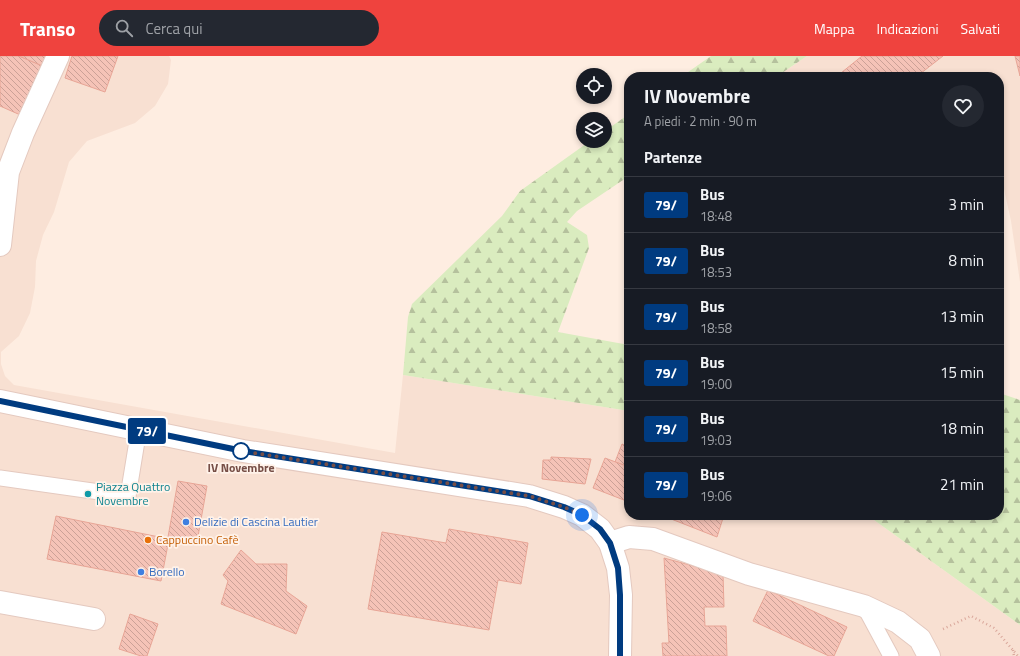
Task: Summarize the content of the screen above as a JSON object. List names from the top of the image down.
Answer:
{
  "places": [
    "IV Novembre",
    "Piazza Quattro Novembre",
    "Delizie di Cascina Lautier",
    "Cappuccino Cafè",
    "Borello"
  ],
  "lines": ["bus line 79/"],
  "page": {
    "header": "Transo",
    "search": "Cerca qui",
    "nav": ["Mappa", "Indicazioni", "Salvati"],
    "on_map": "79/",
    "heading": [
      ["IV Novembre", "A piedi · 2 min · 90 m"],
      "Partenze"
    ],
    "list": [
      {
        "mark": "79/",
        "name": "Bus",
        "note": "18:48",
        "value": "3 min"
      },
      {
        "mark": "79/",
        "name": "Bus",
        "note": "18:53",
        "value": "8 min"
      },
      {
        "mark": "79/",
        "name": "Bus",
        "note": "18:58",
        "value": "13 min"
      },
      {
        "mark": "79/",
        "name": "Bus",
        "note": "19:00",
        "value": "15 min"
      },
      {
        "mark": "79/",
        "name": "Bus",
        "note": "19:03",
        "value": "18 min"
      },
      {
        "mark": "79/",
        "name": "Bus",
        "note": "19:06",
        "value": "21 min"
      }
    ]
  }
}
